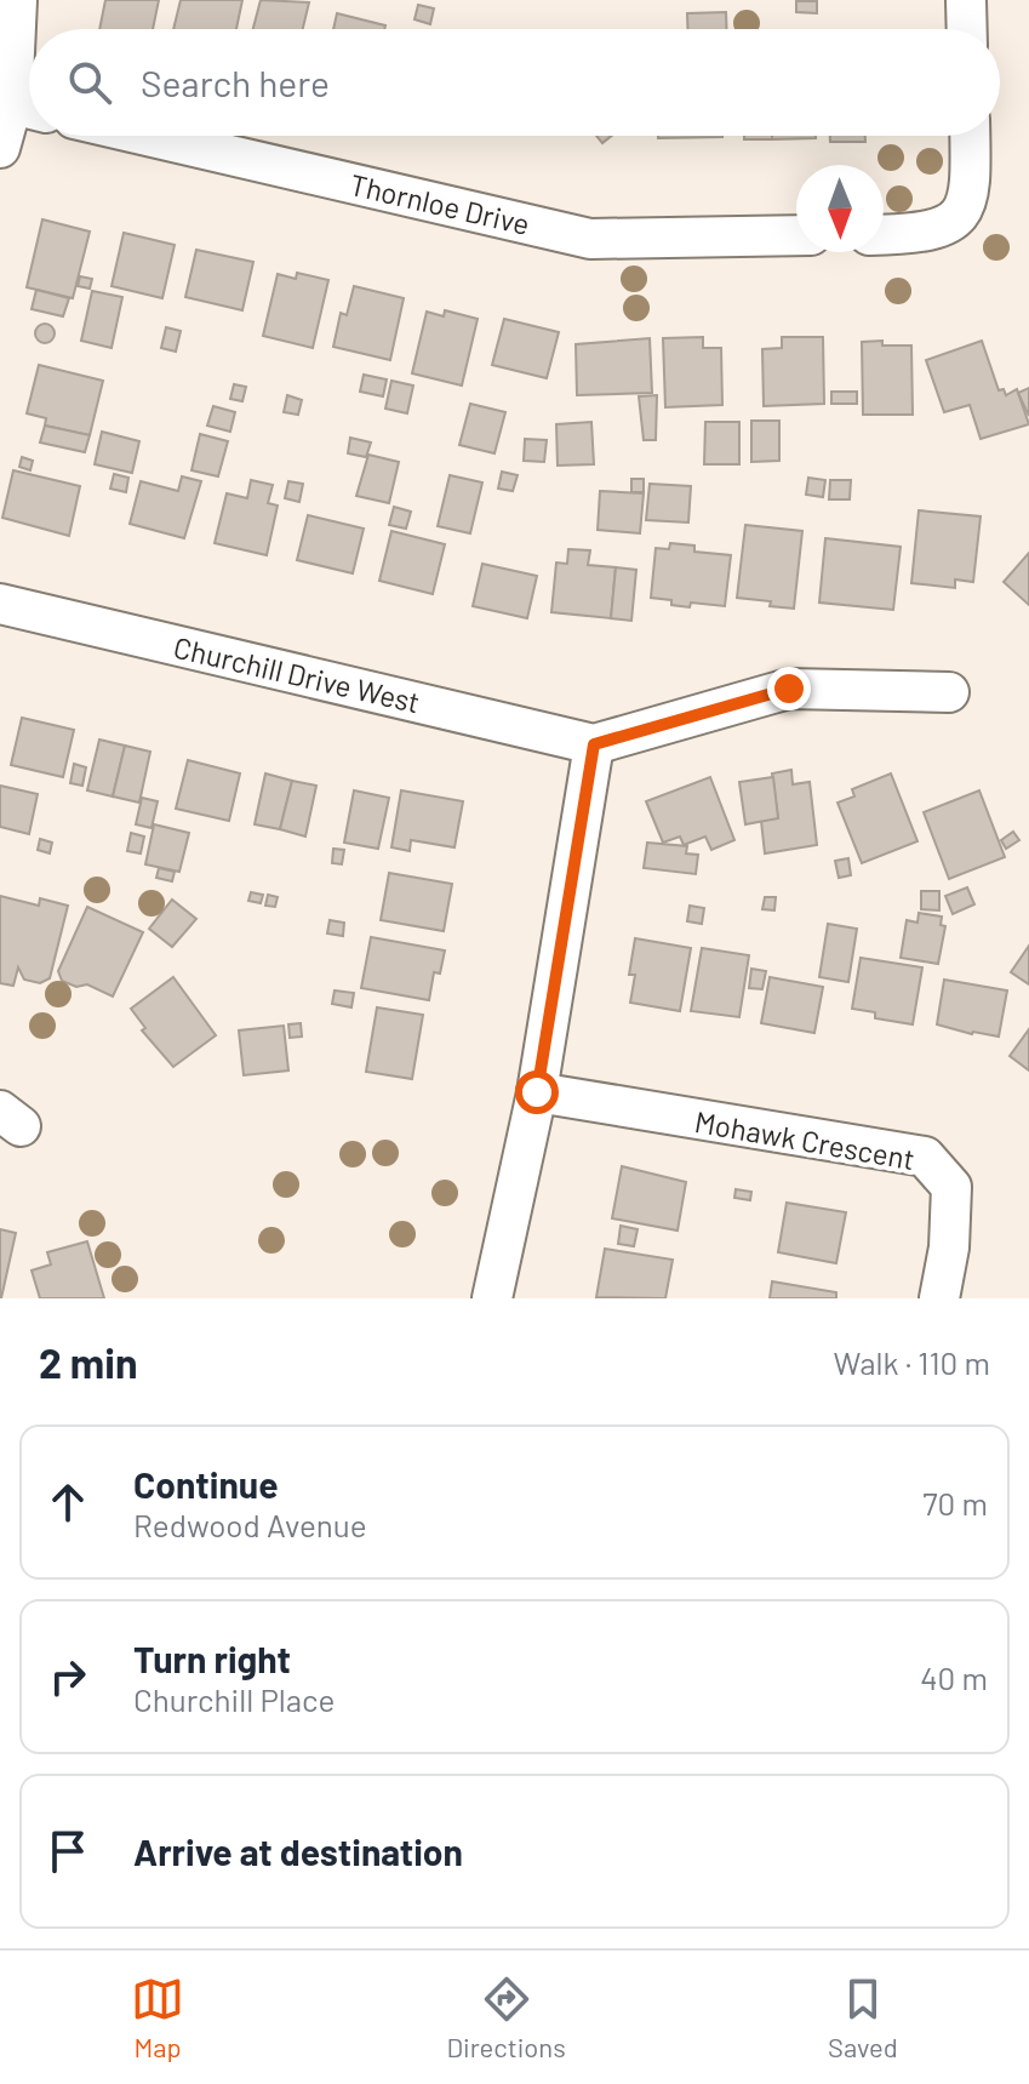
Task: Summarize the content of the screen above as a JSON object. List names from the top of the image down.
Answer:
{
  "streets": {
    "street": ["Thornloe Drive", "Churchill Drive West", "Mohawk Crescent"]
  },
  "north": "bottom",
  "page": {
    "search": "Search here",
    "heading": ["2 min", "Walk · 110 m"],
    "list": [
      ["Continue", "Redwood Avenue", "70 m"],
      ["Turn right", "Churchill Place", "40 m"],
      "Arrive at destination"
    ],
    "nav": ["Map", "Directions", "Saved"]
  }
}
